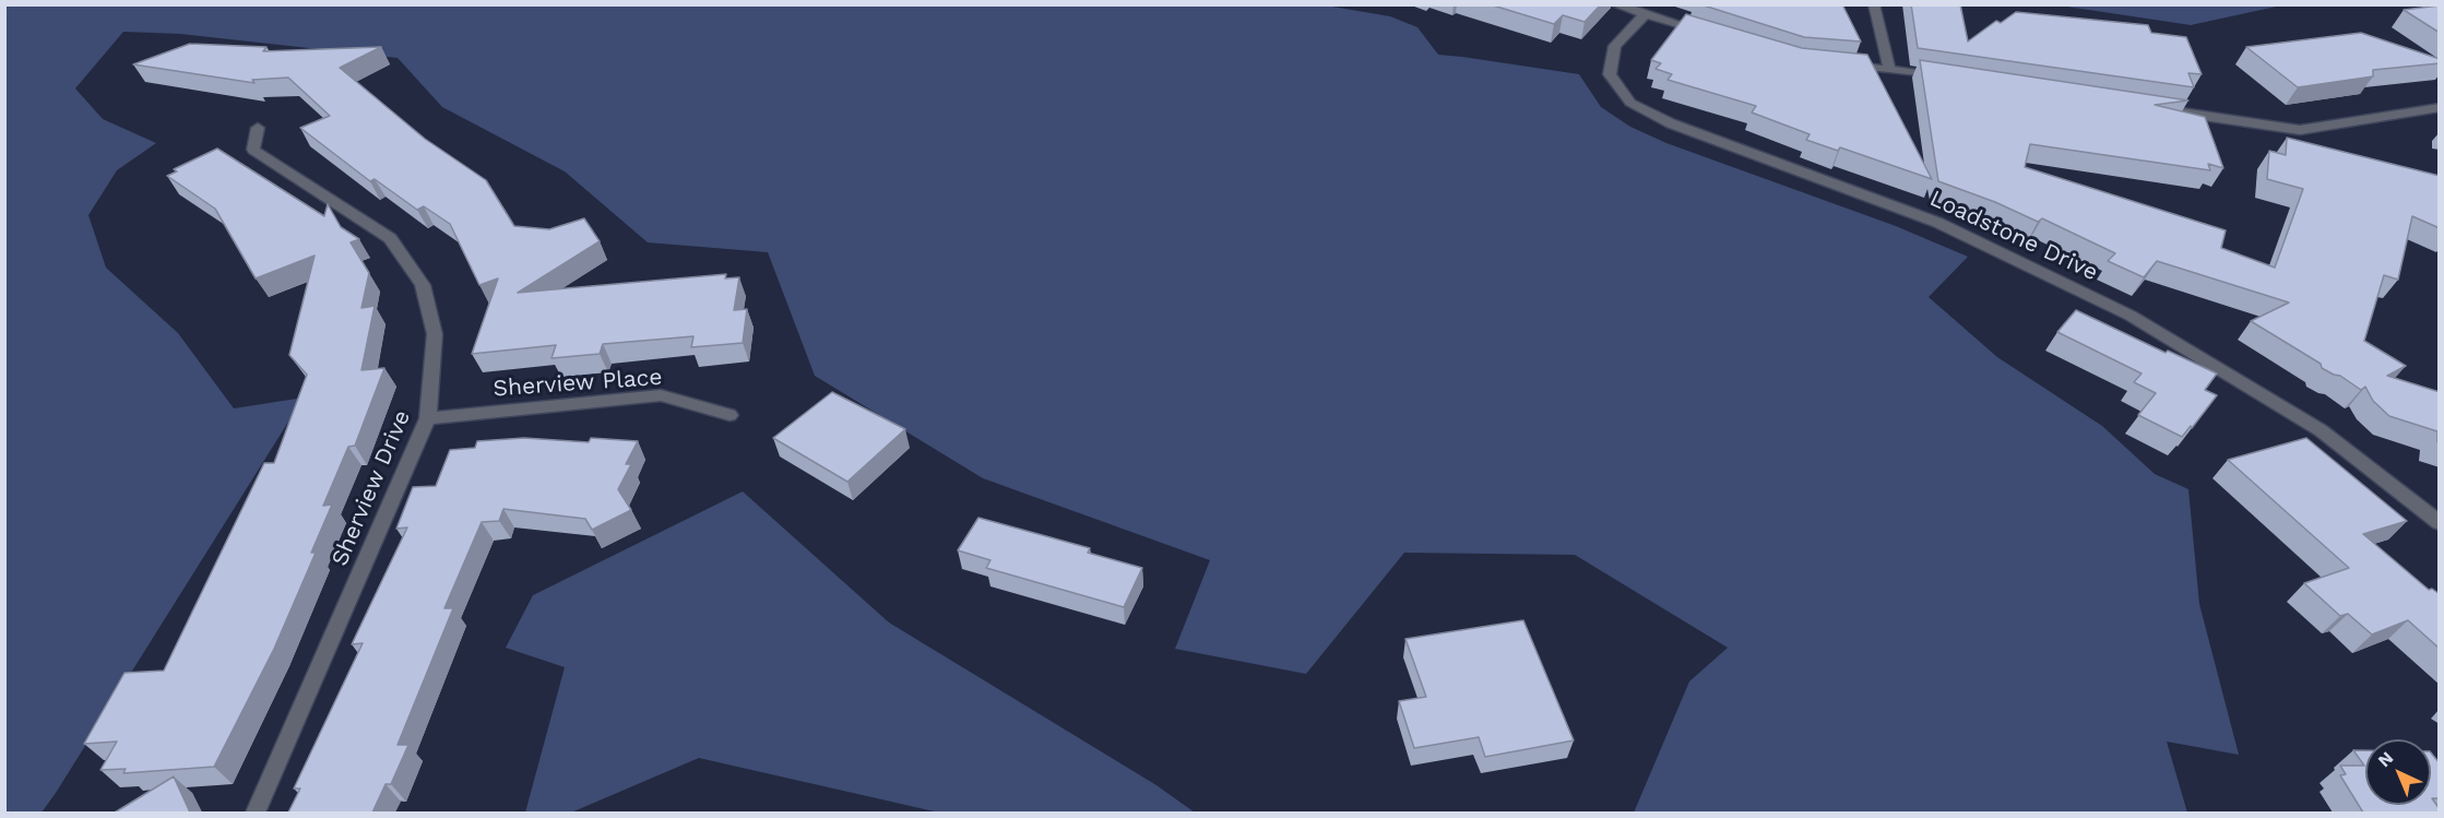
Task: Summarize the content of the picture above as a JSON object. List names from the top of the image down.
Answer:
{
  "streets": {
    "street": ["Loadstone Drive", "Sherview Place", "Sherview Drive"]
  },
  "crossings": [
    ["Sherview Place", "Sherview Drive"]
  ],
  "north": "top left"
}
